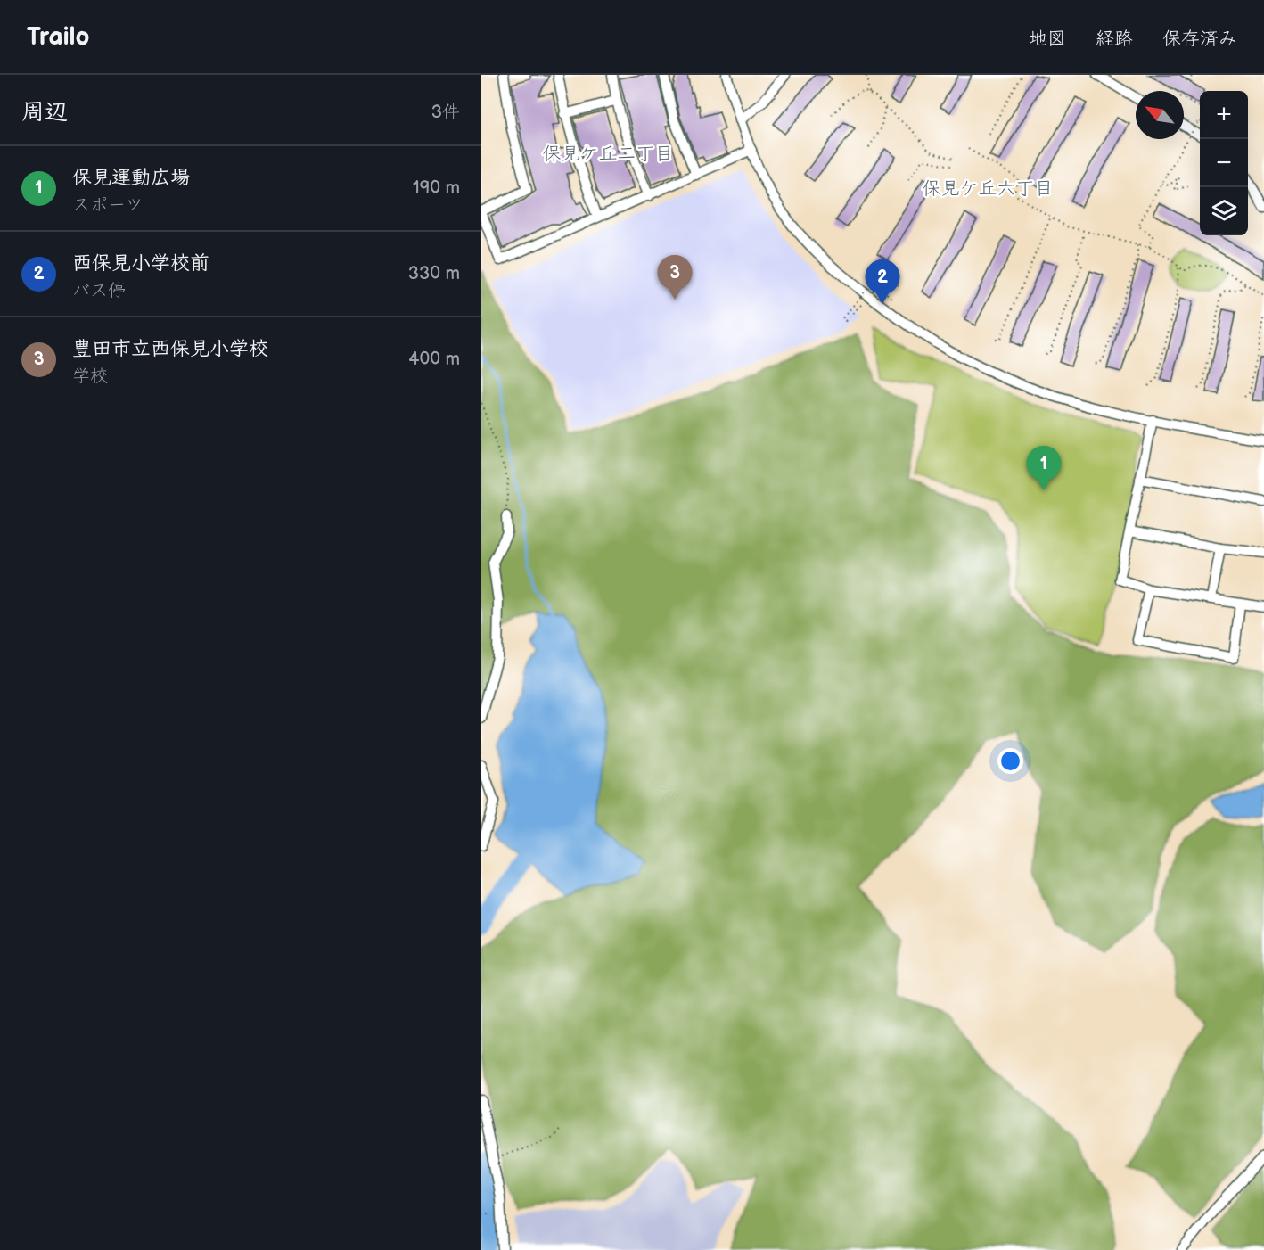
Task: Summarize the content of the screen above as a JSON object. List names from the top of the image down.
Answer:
{
  "districts": ["保見ケ丘二丁目", "保見ケ丘六丁目"],
  "north": "top left",
  "page": {
    "header": "Trailo",
    "nav": ["地図", "経路", "保存済み"],
    "heading": ["周辺", "3件"],
    "map_buttons": ["+", "−"],
    "list": [
      {
        "mark": "1",
        "name": "保見運動広場",
        "note": "スポーツ",
        "value": "190 m"
      },
      {
        "mark": "2",
        "name": "西保見小学校前",
        "note": "バス停",
        "value": "330 m"
      },
      {
        "mark": "3",
        "name": "豊田市立西保見小学校",
        "note": "学校",
        "value": "400 m"
      }
    ],
    "pins": ["3", "2", "1"]
  }
}
